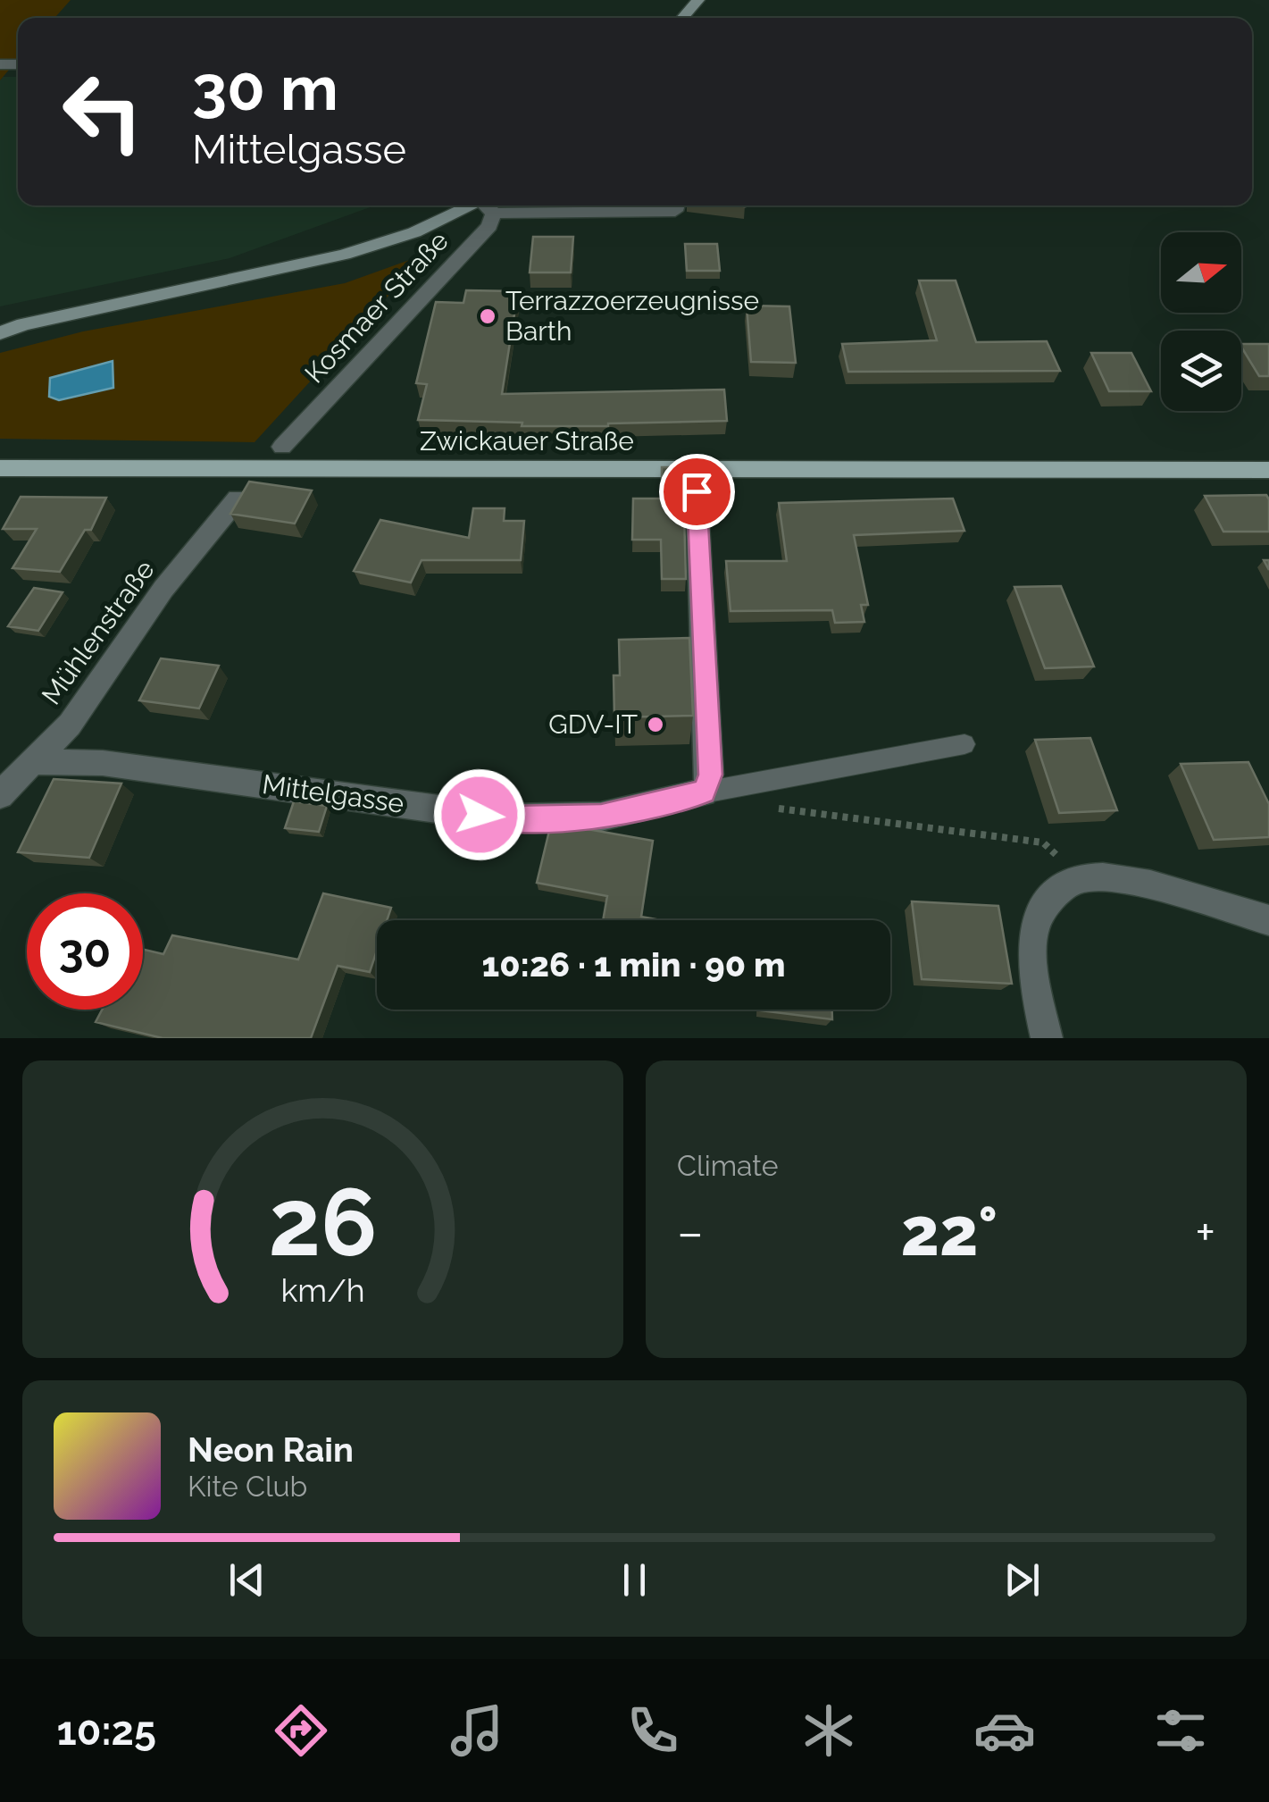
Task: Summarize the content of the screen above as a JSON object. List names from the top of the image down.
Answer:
{
  "streets": {
    "main road": ["Zwickauer Straße"],
    "street": ["Kosmaer Straße", "Mühlenstraße", "Mittelgasse"]
  },
  "crossings": [
    ["Mühlenstraße", "Mittelgasse"]
  ],
  "places": ["Terrazzoerzeugnisse Barth", "GDV-IT"],
  "north": "right",
  "page": {
    "turn": ["30 m", "Mittelgasse"],
    "limit": "30",
    "trip": "10:26 · 1 min · 90 m",
    "tile": "Climate",
    "heat": ["−", "22°", "+"],
    "song": ["Neon Rain", "Kite Club"],
    "tabs": "10:25",
    "gauge": ["26", "km/h"]
  }
}
